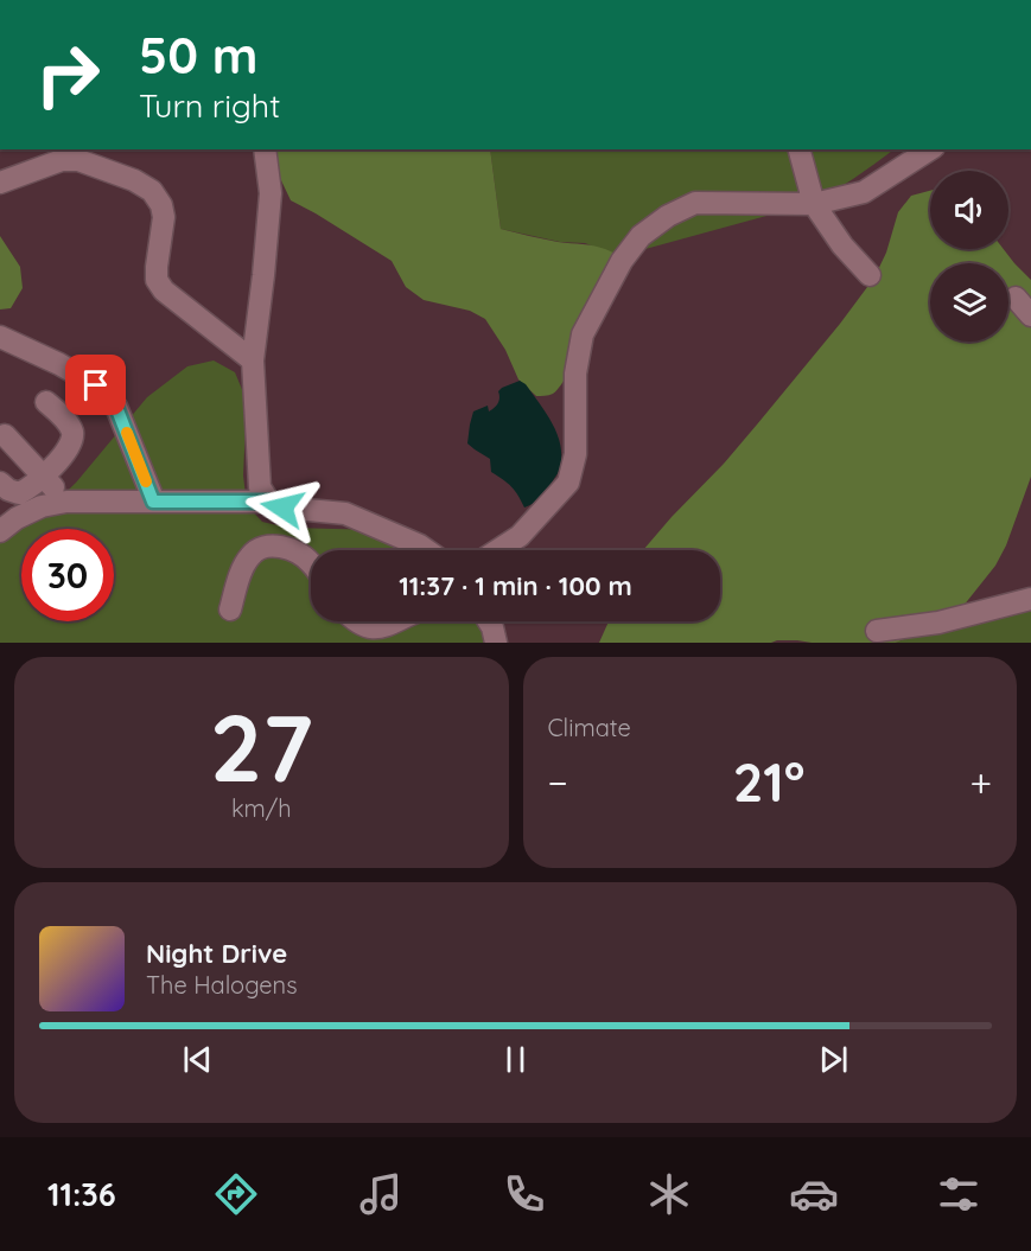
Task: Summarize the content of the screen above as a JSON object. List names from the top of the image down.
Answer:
{
  "page": {
    "turn": ["50 m", "Turn right"],
    "limit": "30",
    "trip": "11:37 · 1 min · 100 m",
    "tile": [
      ["27", "km/h"],
      "Climate"
    ],
    "heat": ["−", "21°", "+"],
    "song": ["Night Drive", "The Halogens"],
    "tabs": "11:36"
  }
}
